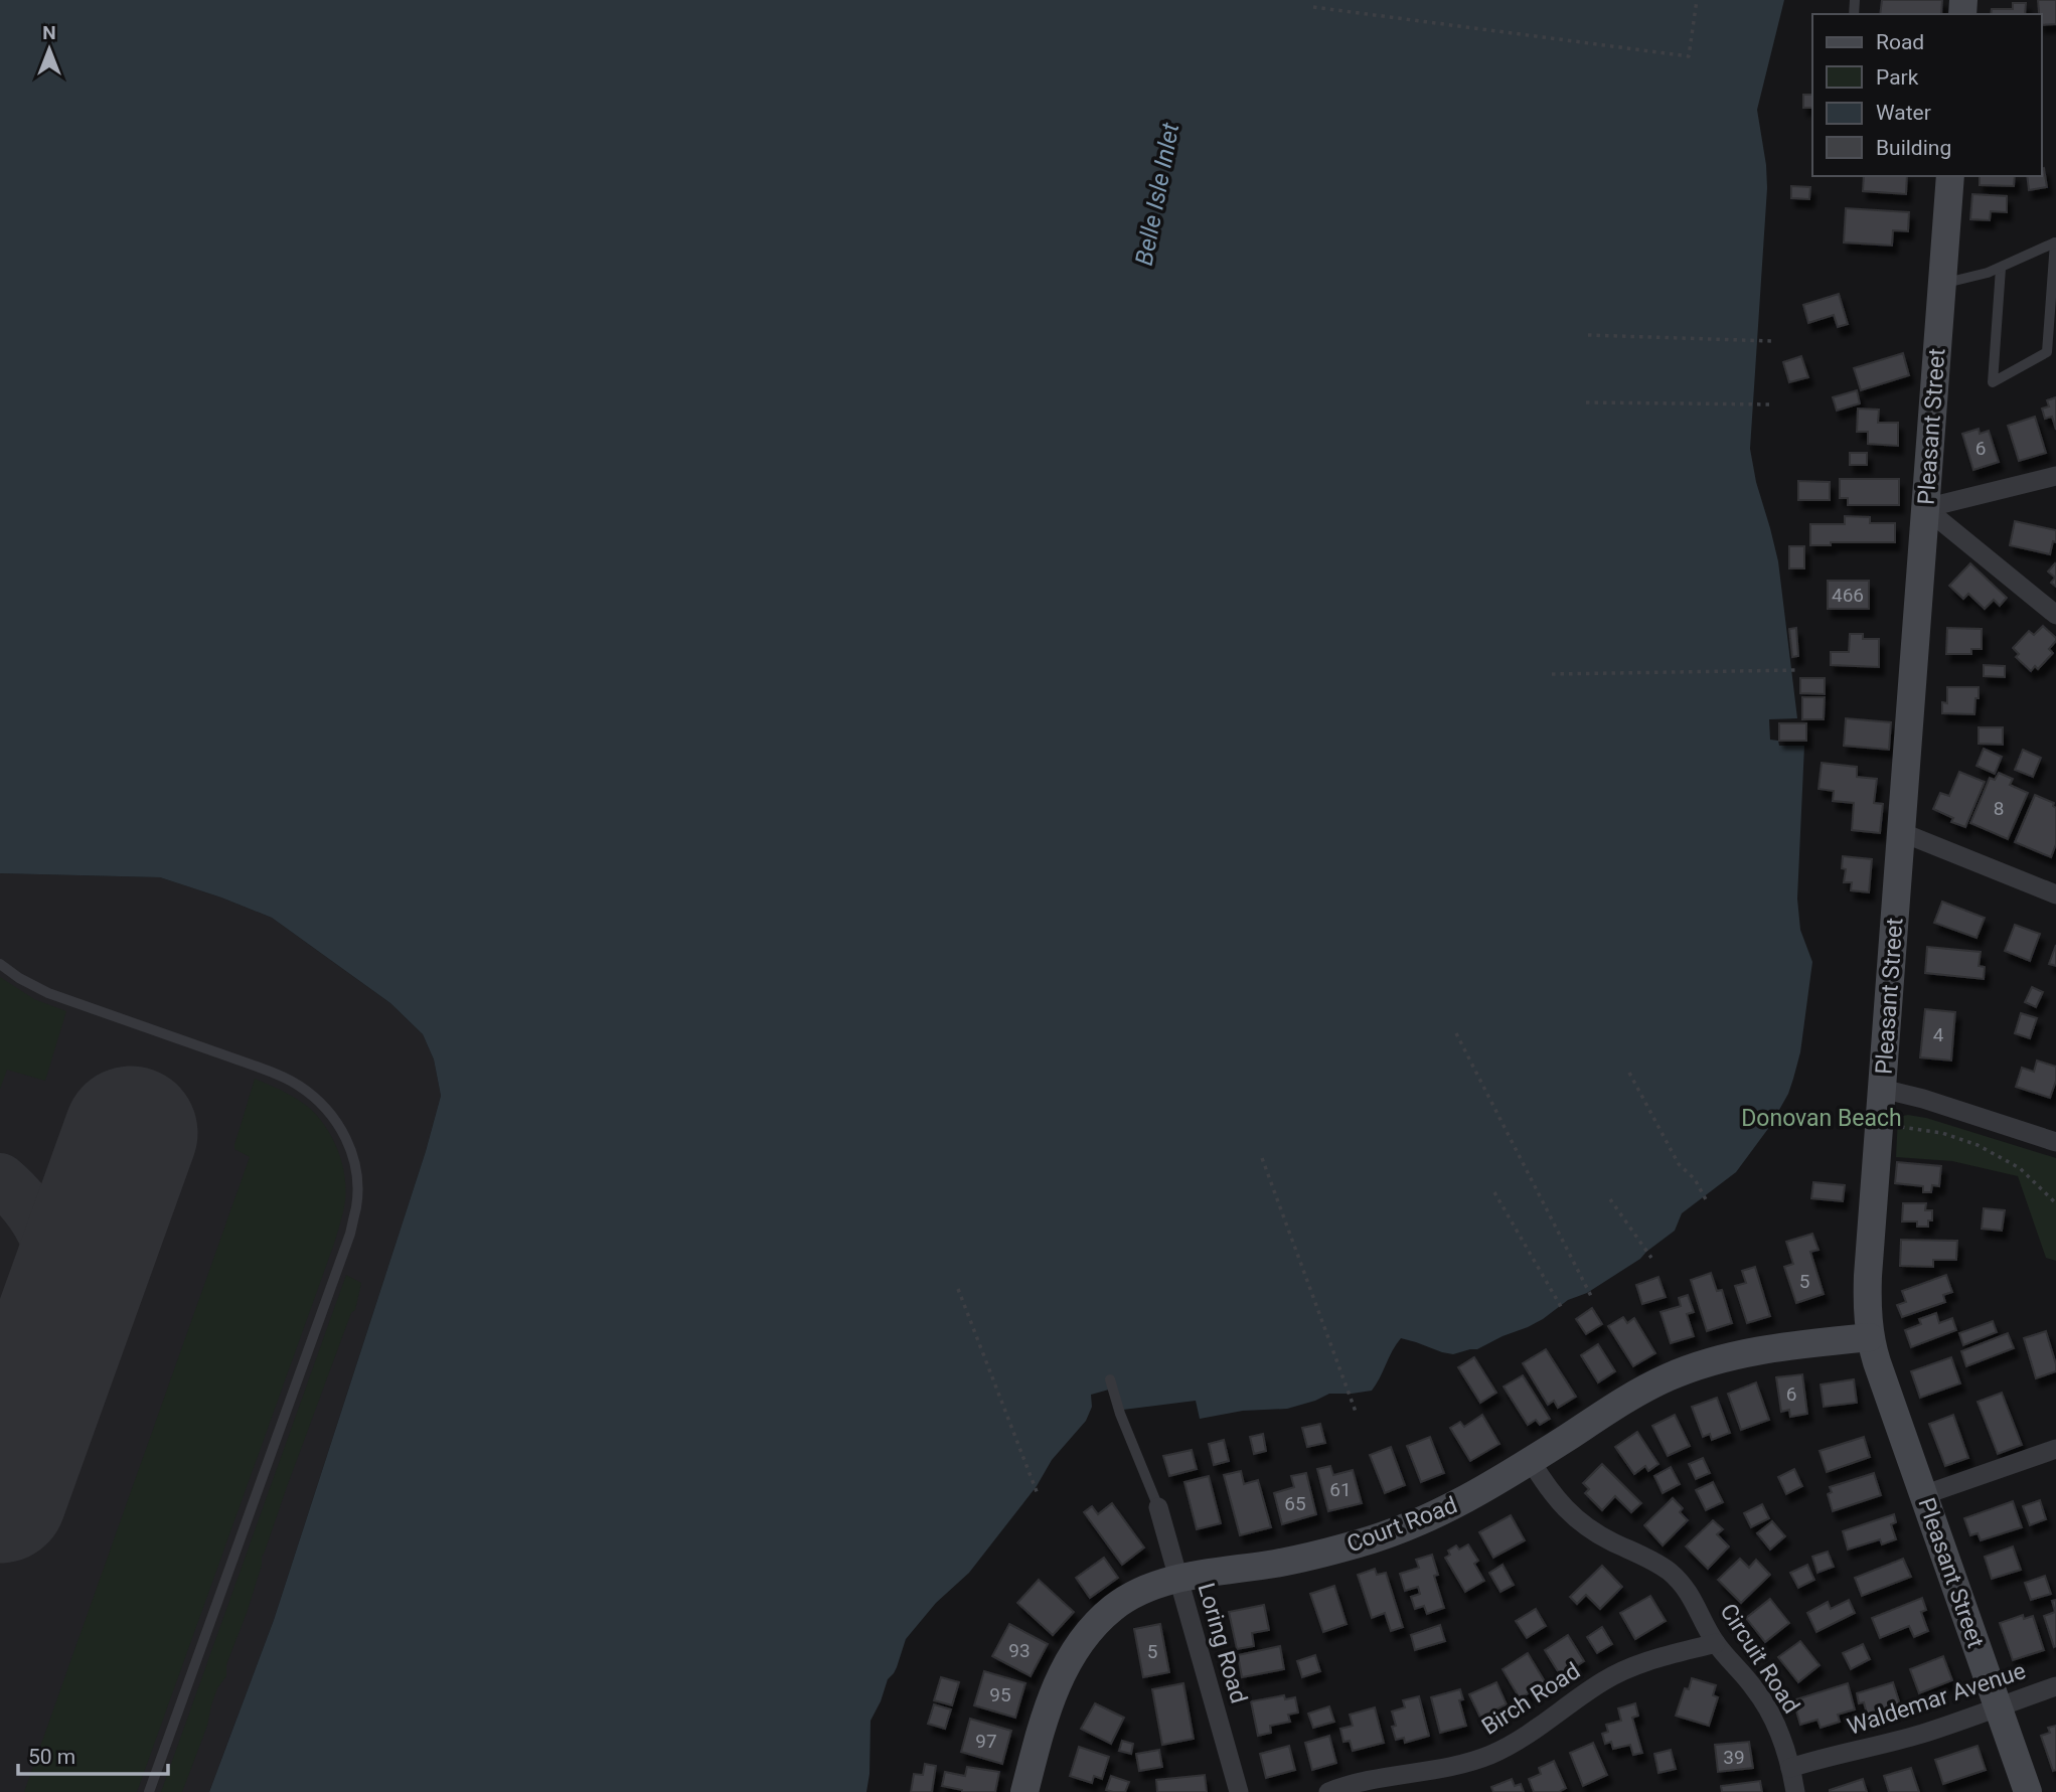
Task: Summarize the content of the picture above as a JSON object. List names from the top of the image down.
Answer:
{
  "streets": {
    "main road": ["Pleasant Street", "Court Road"],
    "street": [
      "Loring Road",
      "Circuit Road",
      "Birch Road",
      "Waldemar Avenue"
    ]
  },
  "crossings": [
    ["Pleasant Street", "Court Road"],
    ["Pleasant Street", "Waldemar Avenue"],
    ["Court Road", "Loring Road"],
    ["Court Road", "Circuit Road"],
    ["Circuit Road", "Birch Road"],
    ["Circuit Road", "Waldemar Avenue"]
  ],
  "water": ["Belle Isle Inlet"],
  "parks": ["Donovan Beach"],
  "house_numbers": [
    "6",
    "466",
    "8",
    "4",
    "5",
    "6",
    "61",
    "65",
    "93",
    "5",
    "95",
    "97",
    "39"
  ],
  "legend": [
    "Road",
    "Park",
    "Water",
    "Building"
  ],
  "scale_bar": "50 m",
  "north": "top"
}
